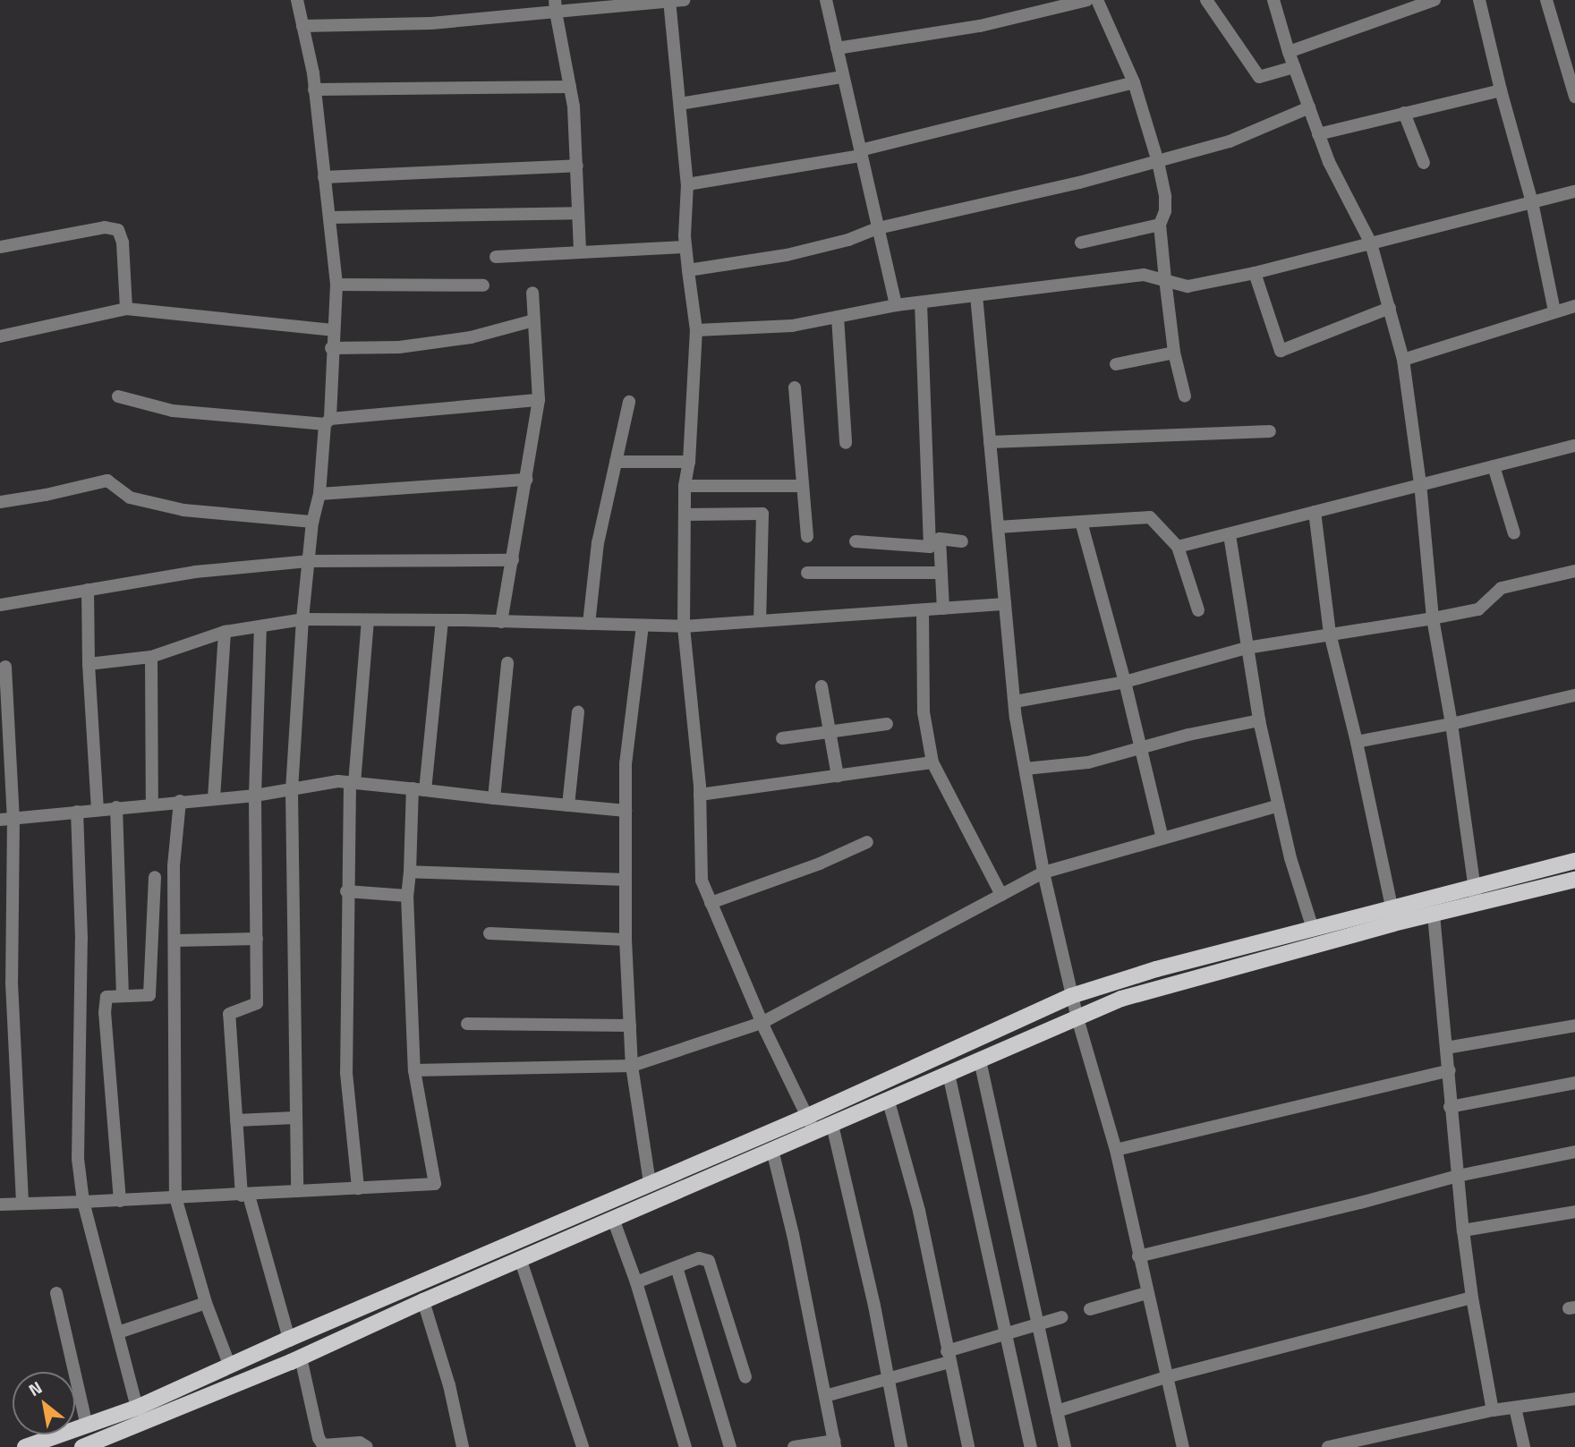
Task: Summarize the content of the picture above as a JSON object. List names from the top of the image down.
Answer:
{
  "north": "top left"
}
